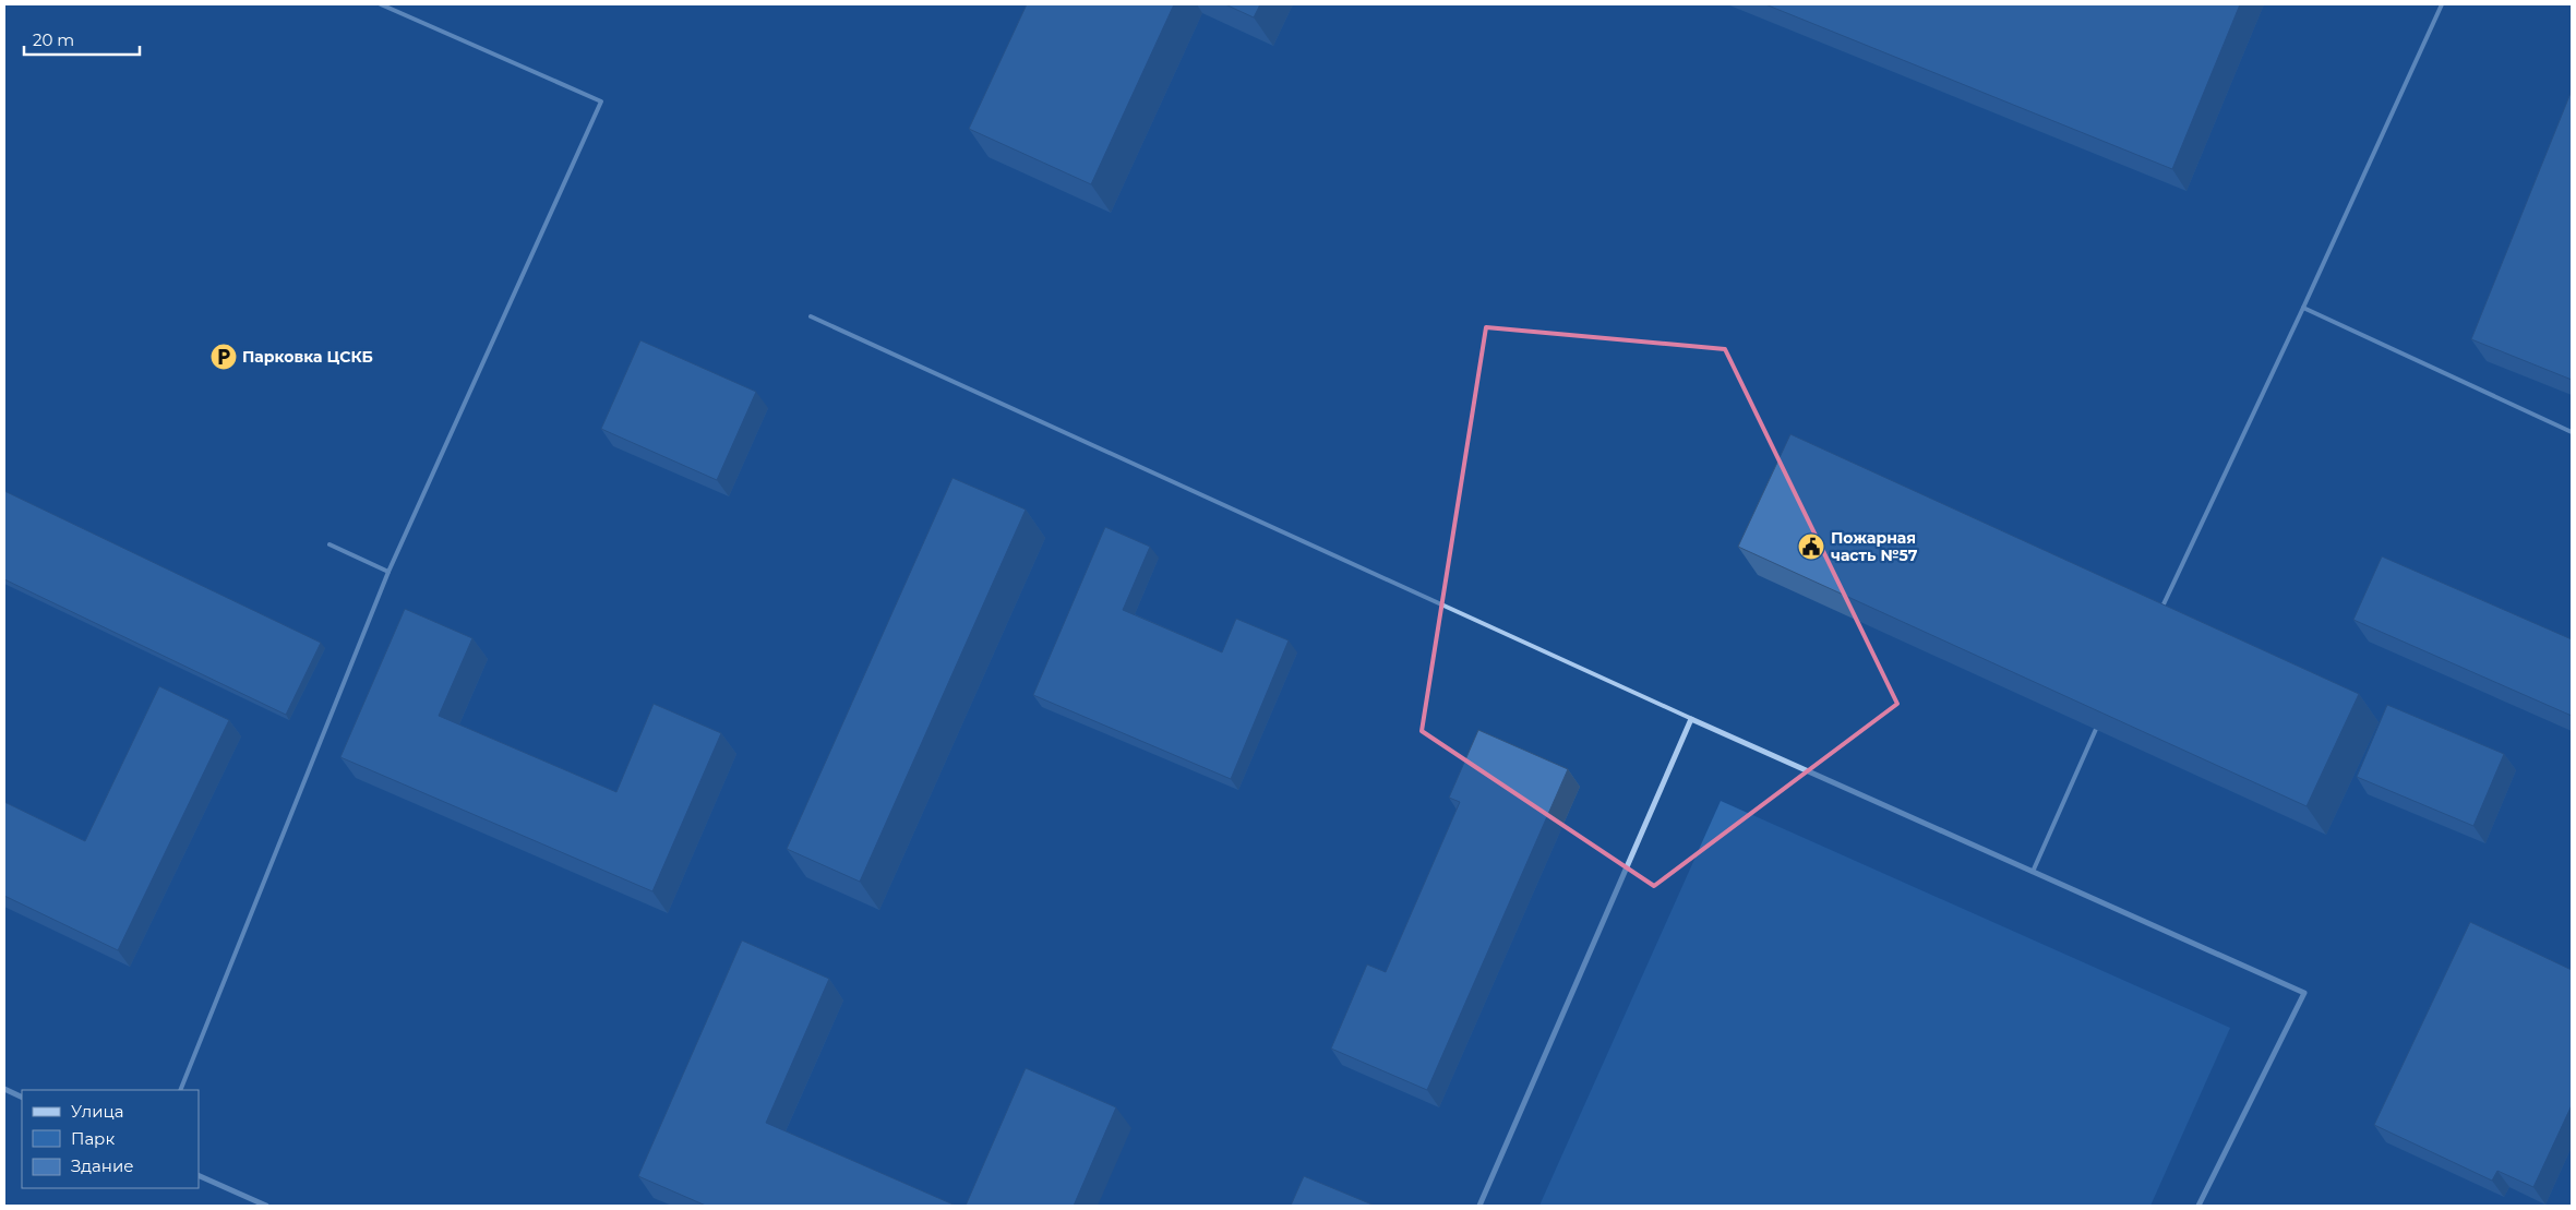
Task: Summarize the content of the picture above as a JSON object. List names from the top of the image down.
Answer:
{
  "places": {
    "parking": ["Парковка ЦСКБ"],
    "public building": ["Пожарная часть №57"]
  },
  "legend": ["Улица", "Парк", "Здание"],
  "scale_bar": "20 m"
}
